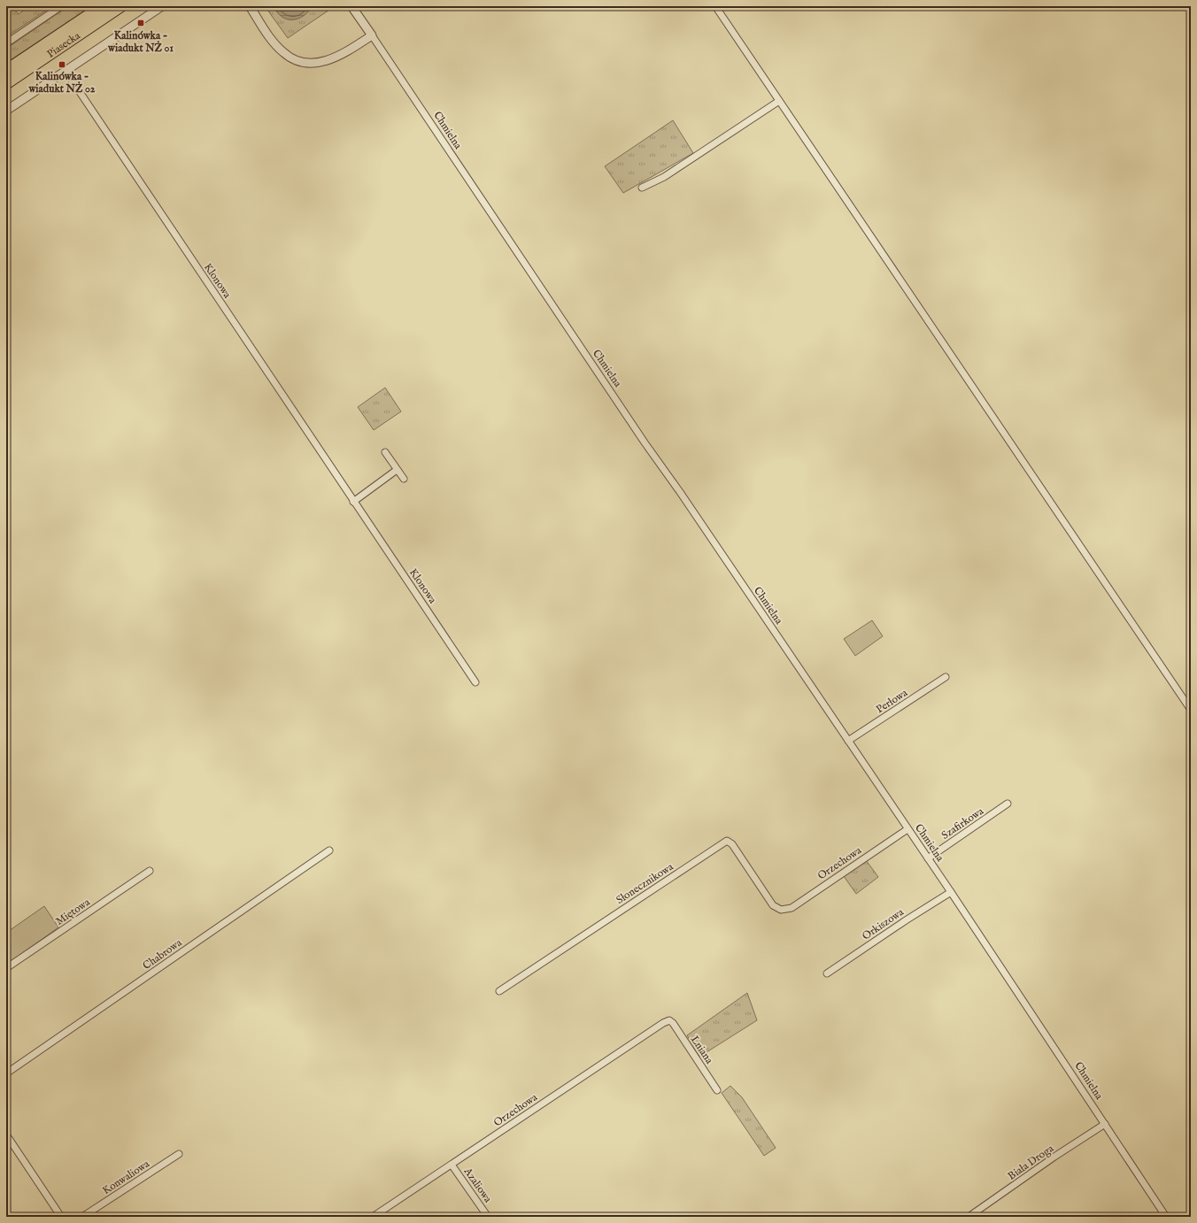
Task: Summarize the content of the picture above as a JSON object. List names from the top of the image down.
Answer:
{
  "streets": {
    "highway": ["Piasecka"],
    "street": [
      "Chmielna",
      "Klonowa",
      "Perłowa",
      "Szafirkowa",
      "Orzechowa",
      "Słonecznikowa",
      "Miętowa",
      "Orkiszowa",
      "Chabrowa",
      "Lniana",
      "Biała Droga",
      "Konwaliowa",
      "Azaliowa"
    ]
  },
  "crossings": [
    ["Chmielna", "Perłowa"],
    ["Chmielna", "Szafirkowa"],
    ["Chmielna", "Orzechowa"],
    ["Chmielna", "Orkiszowa"],
    ["Chmielna", "Biała Droga"],
    ["Orzechowa", "Słonecznikowa"],
    ["Orzechowa", "Lniana"],
    ["Orzechowa", "Azaliowa"]
  ],
  "places": {
    "transit": ["Kalinówka - wiadukt NŻ 01", "Kalinówka - wiadukt NŻ 02"]
  }
}
